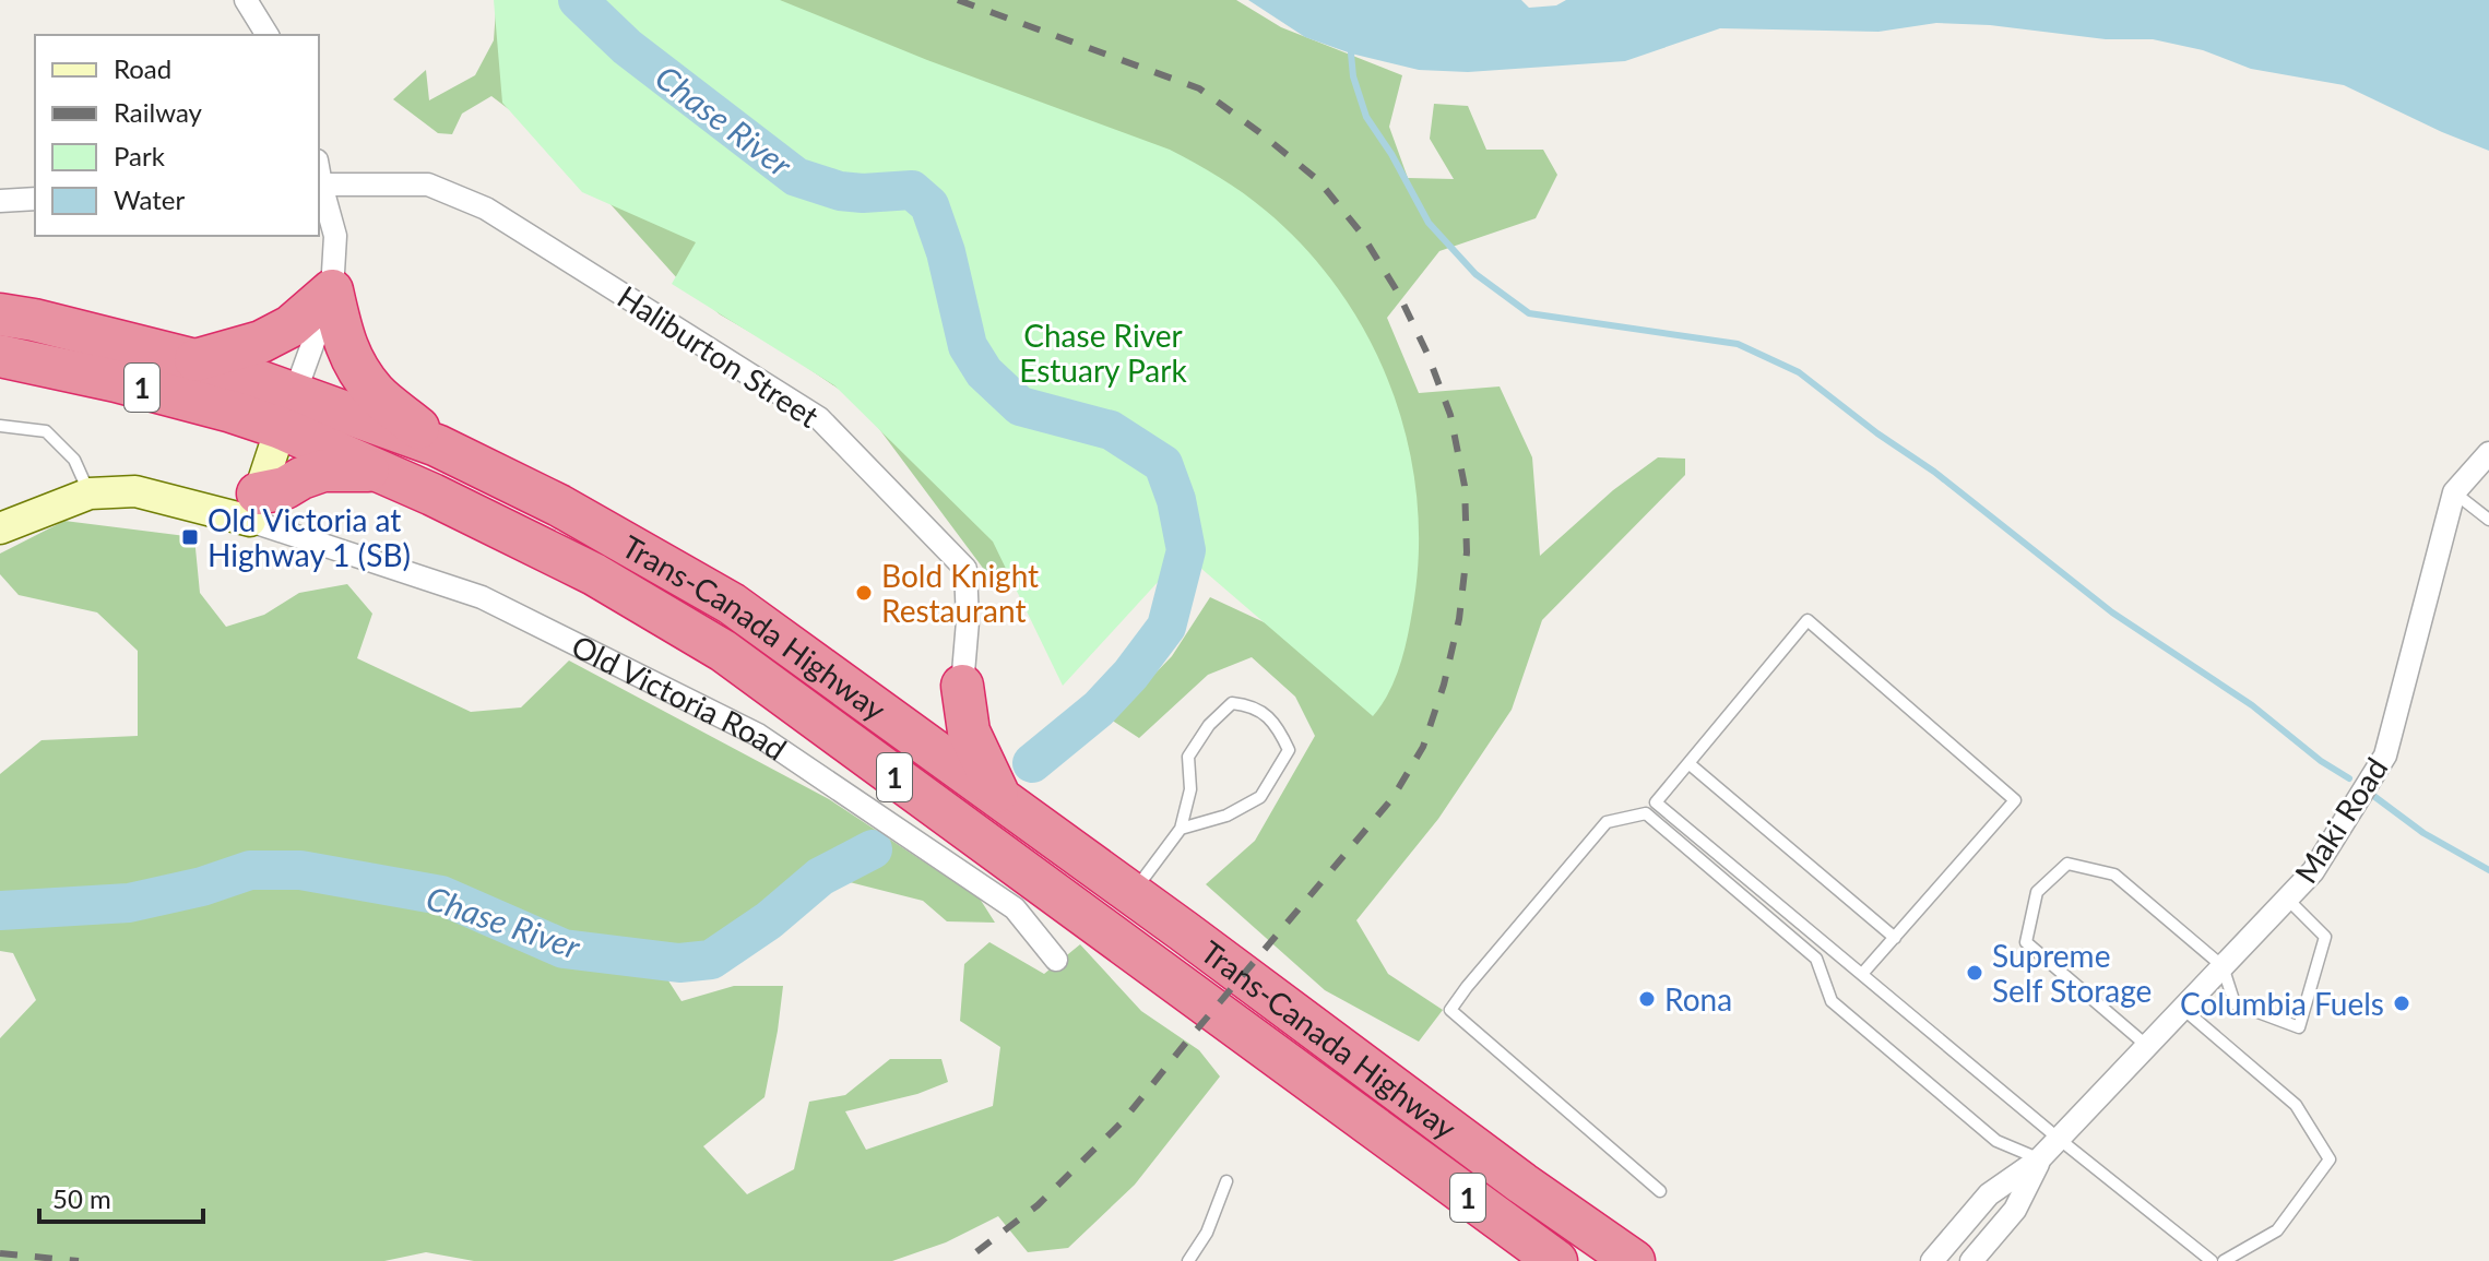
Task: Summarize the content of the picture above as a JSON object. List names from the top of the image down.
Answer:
{
  "streets": {
    "highway": ["1", "Trans-Canada Highway"],
    "street": ["Haliburton Street", "Old Victoria Road", "Maki Road"]
  },
  "water": ["Chase River"],
  "parks": ["Chase River Estuary Park"],
  "places": {
    "transit": ["Old Victoria at Highway 1 (SB)"],
    "other": [
      "Bold Knight Restaurant",
      "Supreme Self Storage",
      "Rona",
      "Columbia Fuels"
    ]
  },
  "legend": [
    "Road",
    "Railway",
    "Park",
    "Water"
  ],
  "scale_bar": "50 m"
}
